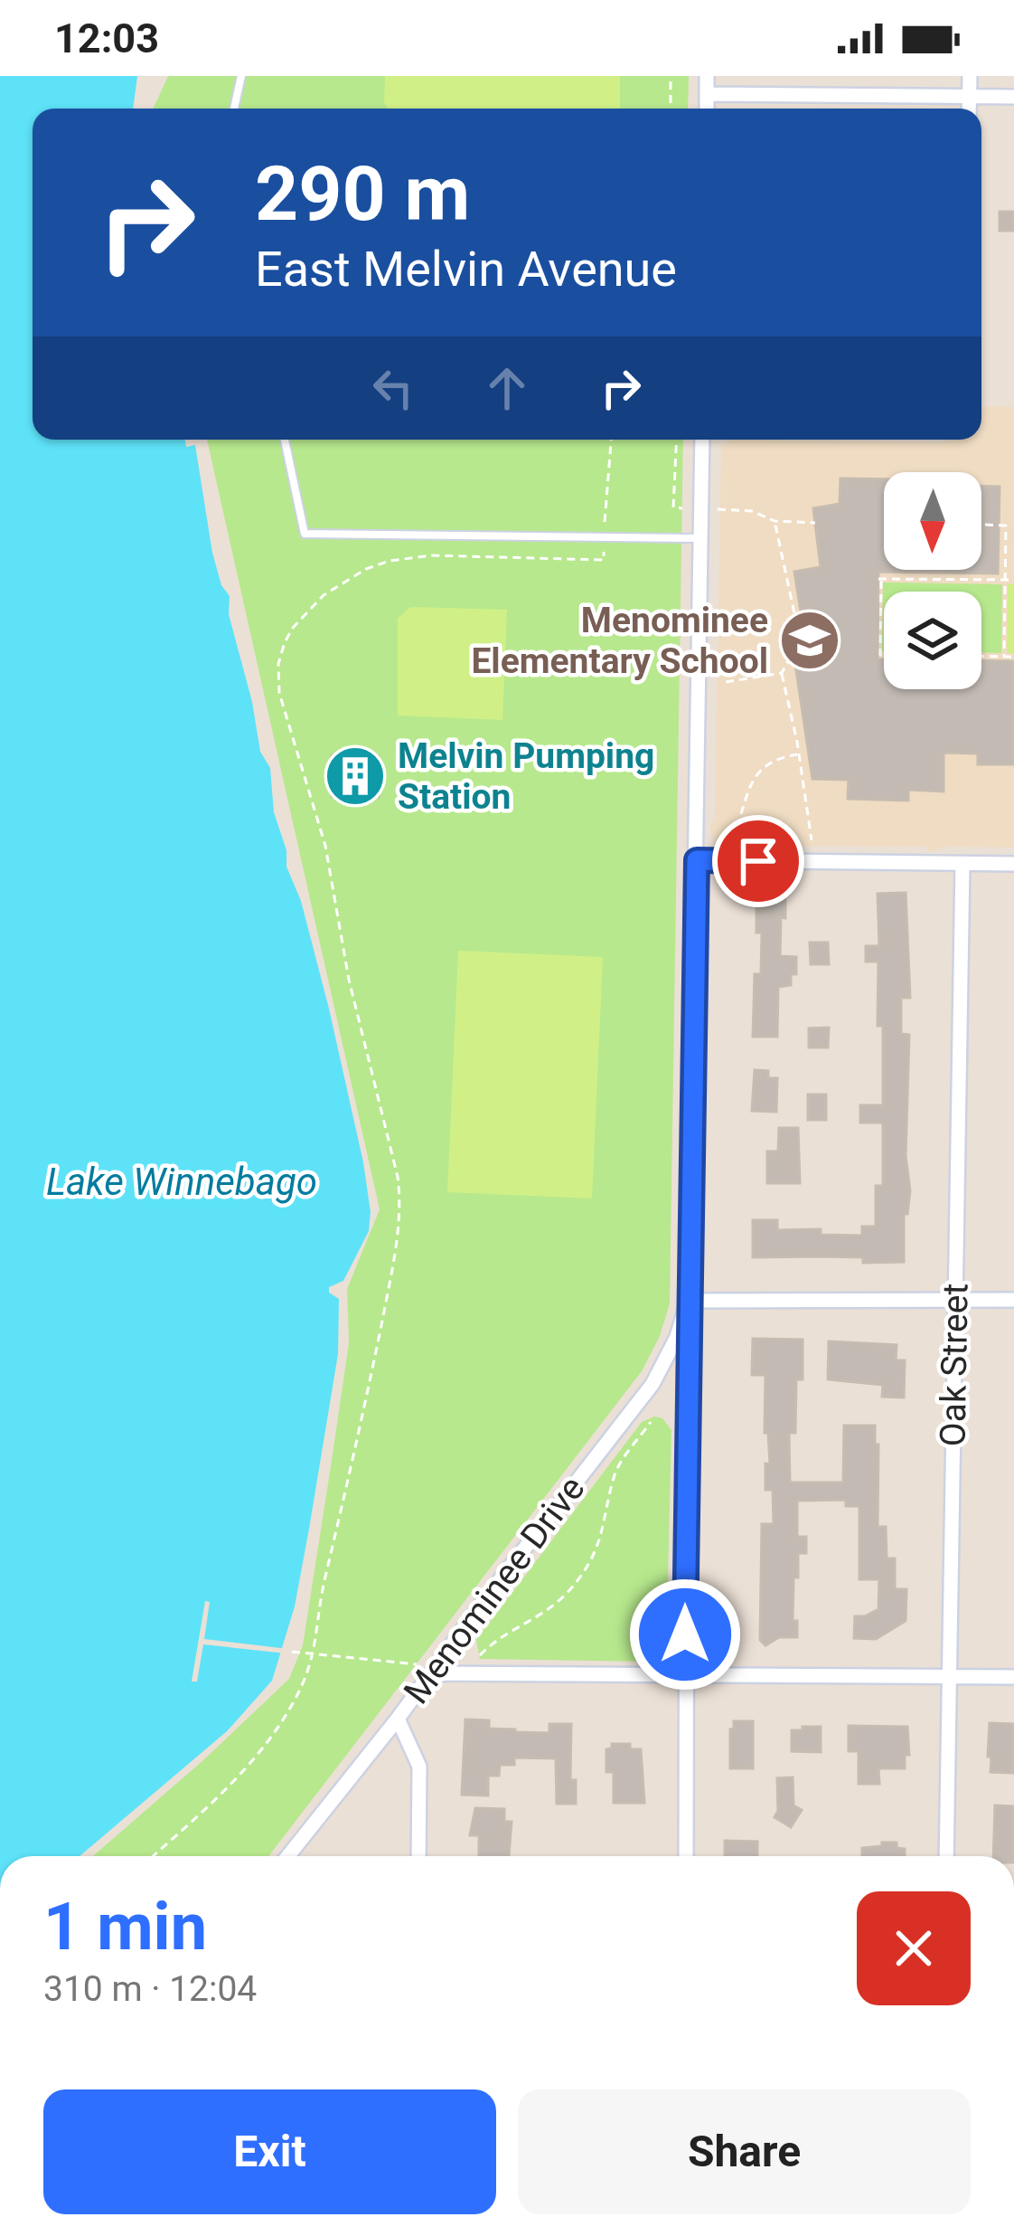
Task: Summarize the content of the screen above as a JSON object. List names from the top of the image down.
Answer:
{
  "streets": {
    "street": ["Oak Street", "Menominee Drive"]
  },
  "water": ["Lake Winnebago"],
  "places": {
    "school or university": ["Menominee Elementary School"],
    "building": ["Melvin Pumping Station"]
  },
  "north": "bottom",
  "page": {
    "status": "12:03",
    "turn": ["290 m", "East Melvin Avenue"],
    "heading": ["1 min", "310 m · 12:04"],
    "buttons": ["Exit", "Share"]
  }
}
